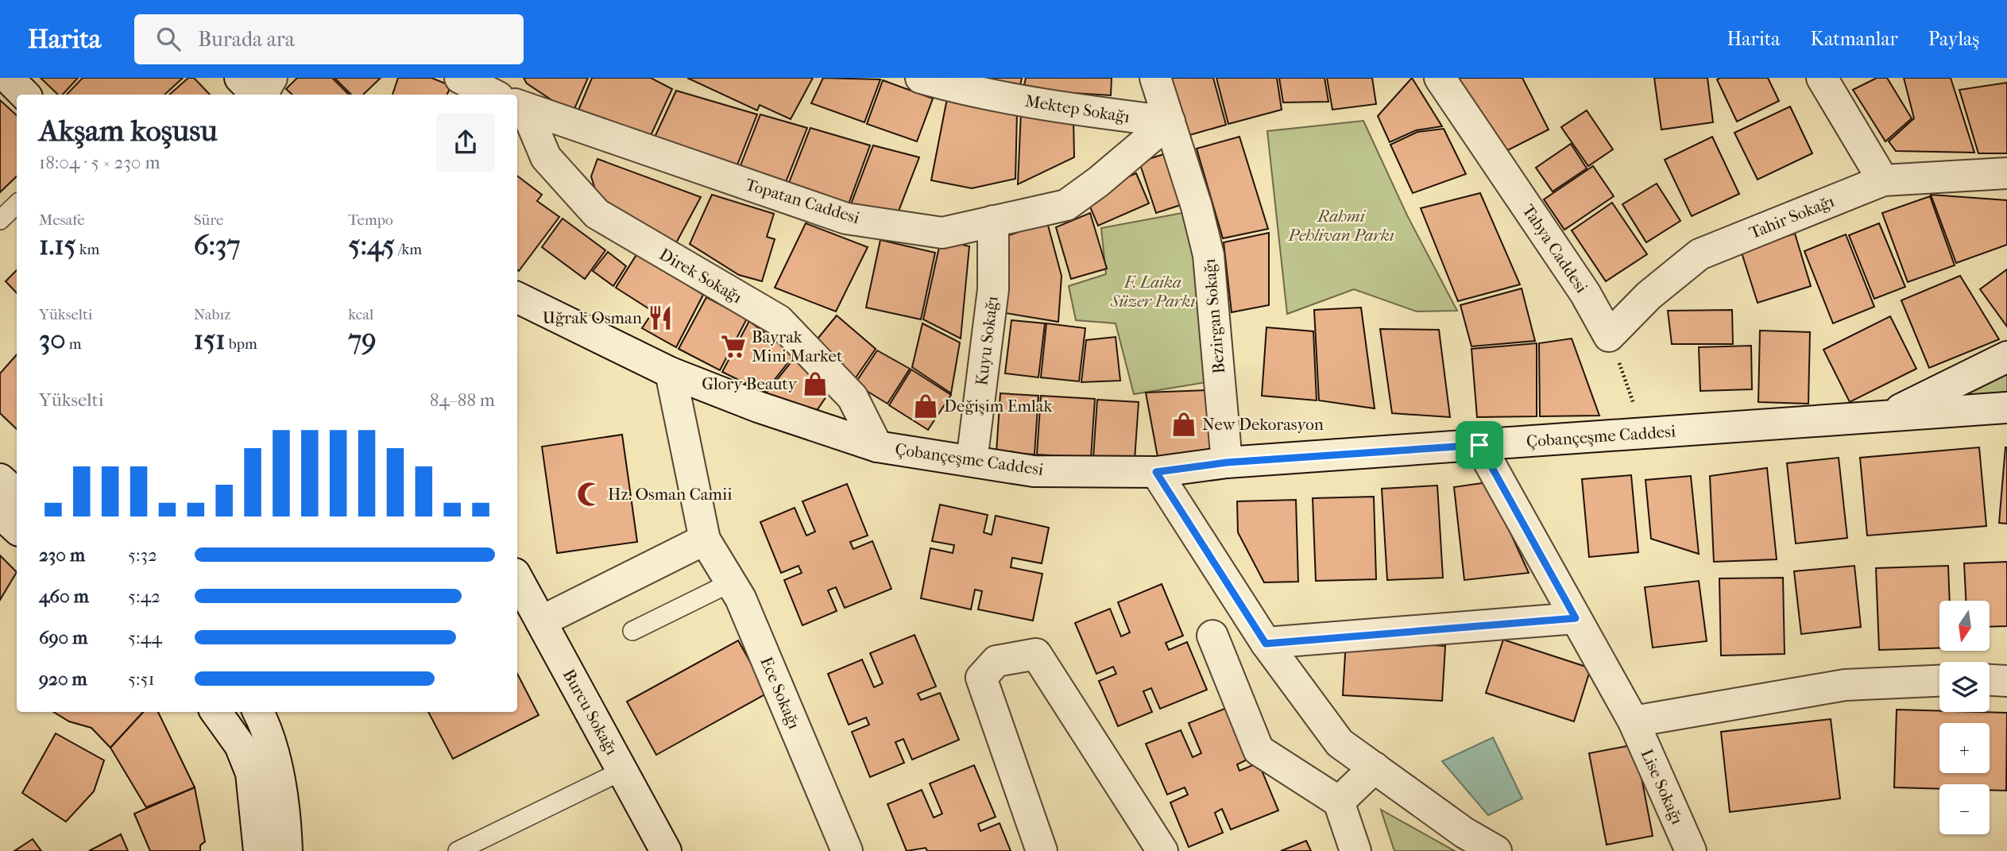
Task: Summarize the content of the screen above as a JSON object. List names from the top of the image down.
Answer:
{
  "streets": {
    "street": [
      "Mektep Sokağı",
      "Topatan Caddesi",
      "Tahir Sokağı",
      "Tabya Caddesi",
      "Direk Sokağı",
      "Bezirgan Sokağı",
      "Kuyu Sokağı",
      "Çobançeşme Caddesi",
      "Ece Sokağı",
      "Burcu Sokağı",
      "Lise Sokağı"
    ]
  },
  "crossings": [
    ["Mektep Sokağı", "Topatan Caddesi"],
    ["Mektep Sokağı", "Bezirgan Sokağı"],
    ["Topatan Caddesi", "Bezirgan Sokağı"],
    ["Topatan Caddesi", "Kuyu Sokağı"],
    ["Tahir Sokağı", "Tabya Caddesi"],
    ["Direk Sokağı", "Çobançeşme Caddesi"],
    ["Bezirgan Sokağı", "Çobançeşme Caddesi"],
    ["Kuyu Sokağı", "Çobançeşme Caddesi"],
    ["Çobançeşme Caddesi", "Ece Sokağı"],
    ["Çobançeşme Caddesi", "Lise Sokağı"]
  ],
  "parks": ["Rahmi Pehlivan Parkı", "F. Laika Süzer Parkı"],
  "places": {
    "restaurant": ["Uğrak Osman"],
    "supermarket": ["Bayrak Mini Market"],
    "shop": ["Glory Beauty", "Değişim Emlak", "New Dekorasyon"],
    "mosque": ["Hz. Osman Camii"]
  },
  "north": "bottom",
  "page": {
    "header": "Harita",
    "search": "Burada ara",
    "nav": ["Harita", "Katmanlar", "Paylaş"],
    "heading": ["Akşam koşusu", "18:04 · 5 × 230 m"],
    "stats": [
      ["Mesafe", "1.15 km"],
      ["Süre", "6:37"],
      ["Tempo", "5:45 /km"],
      ["Yükselti", "30 m"],
      ["Nabız", "151 bpm"],
      ["kcal", "79"]
    ],
    "chart": ["Yükselti", "84–88 m"],
    "list": [
      {
        "name": "230 m",
        "note": "5:32"
      },
      {
        "name": "460 m",
        "note": "5:42"
      },
      {
        "name": "690 m",
        "note": "5:44"
      },
      {
        "name": "920 m",
        "note": "5:51"
      }
    ],
    "map_buttons": ["+", "−"]
  }
}
